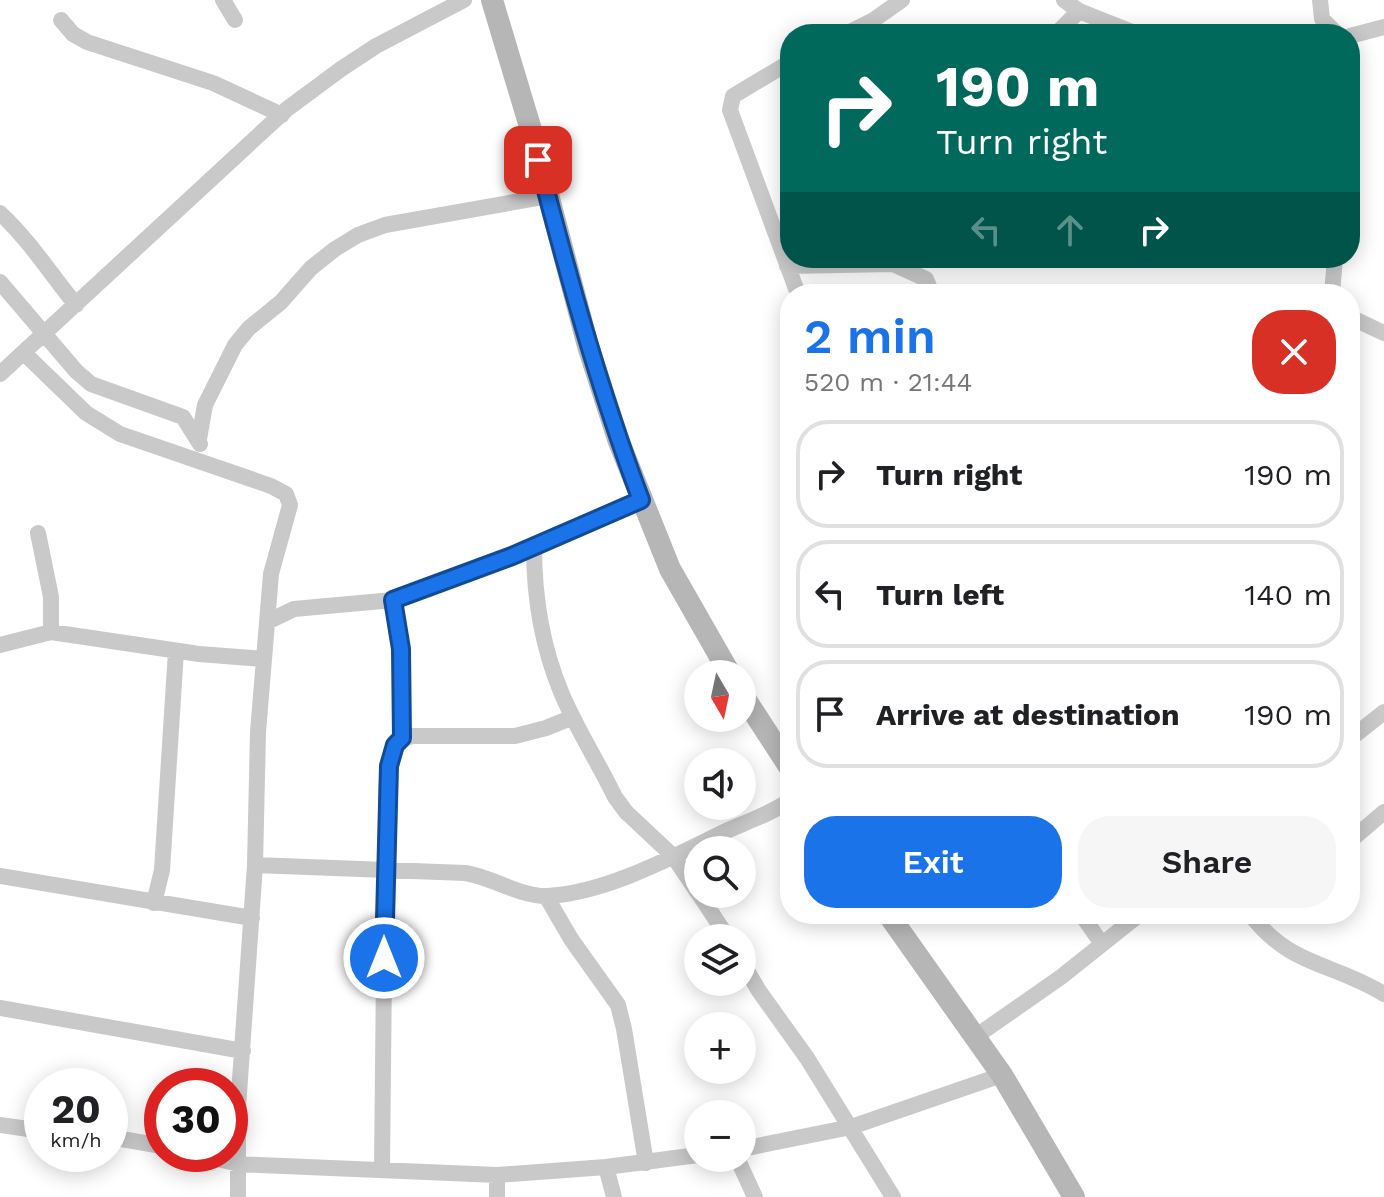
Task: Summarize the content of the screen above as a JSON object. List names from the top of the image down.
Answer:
{
  "north": "bottom",
  "page": {
    "turn": ["190 m", "Turn right"],
    "heading": ["2 min", "520 m · 21:44"],
    "list": [
      {
        "name": "Turn right",
        "value": "190 m"
      },
      {
        "name": "Turn left",
        "value": "140 m"
      },
      {
        "name": "Arrive at destination",
        "value": "190 m"
      }
    ],
    "map_buttons": ["+", "−"],
    "buttons": ["Exit", "Share"],
    "speed": "20 km/h",
    "limit": "30"
  }
}
